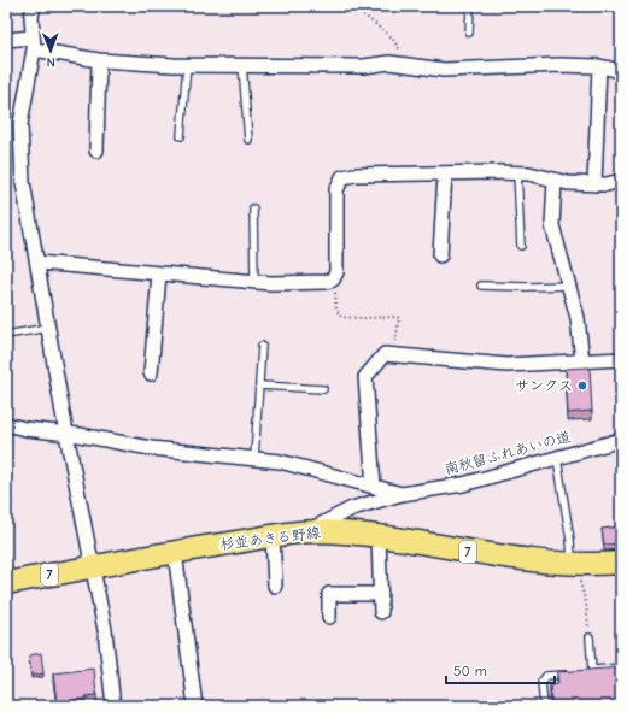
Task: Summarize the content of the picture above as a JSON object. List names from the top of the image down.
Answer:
{
  "streets": {
    "main road": ["杉並あきる野線", "7"],
    "street": ["南秋留ふれあいの道"]
  },
  "crossings": [
    ["南秋留ふれあいの道", "杉並あきる野線"]
  ],
  "places": ["サンクス"],
  "scale_bar": "50 m",
  "north": "bottom"
}
